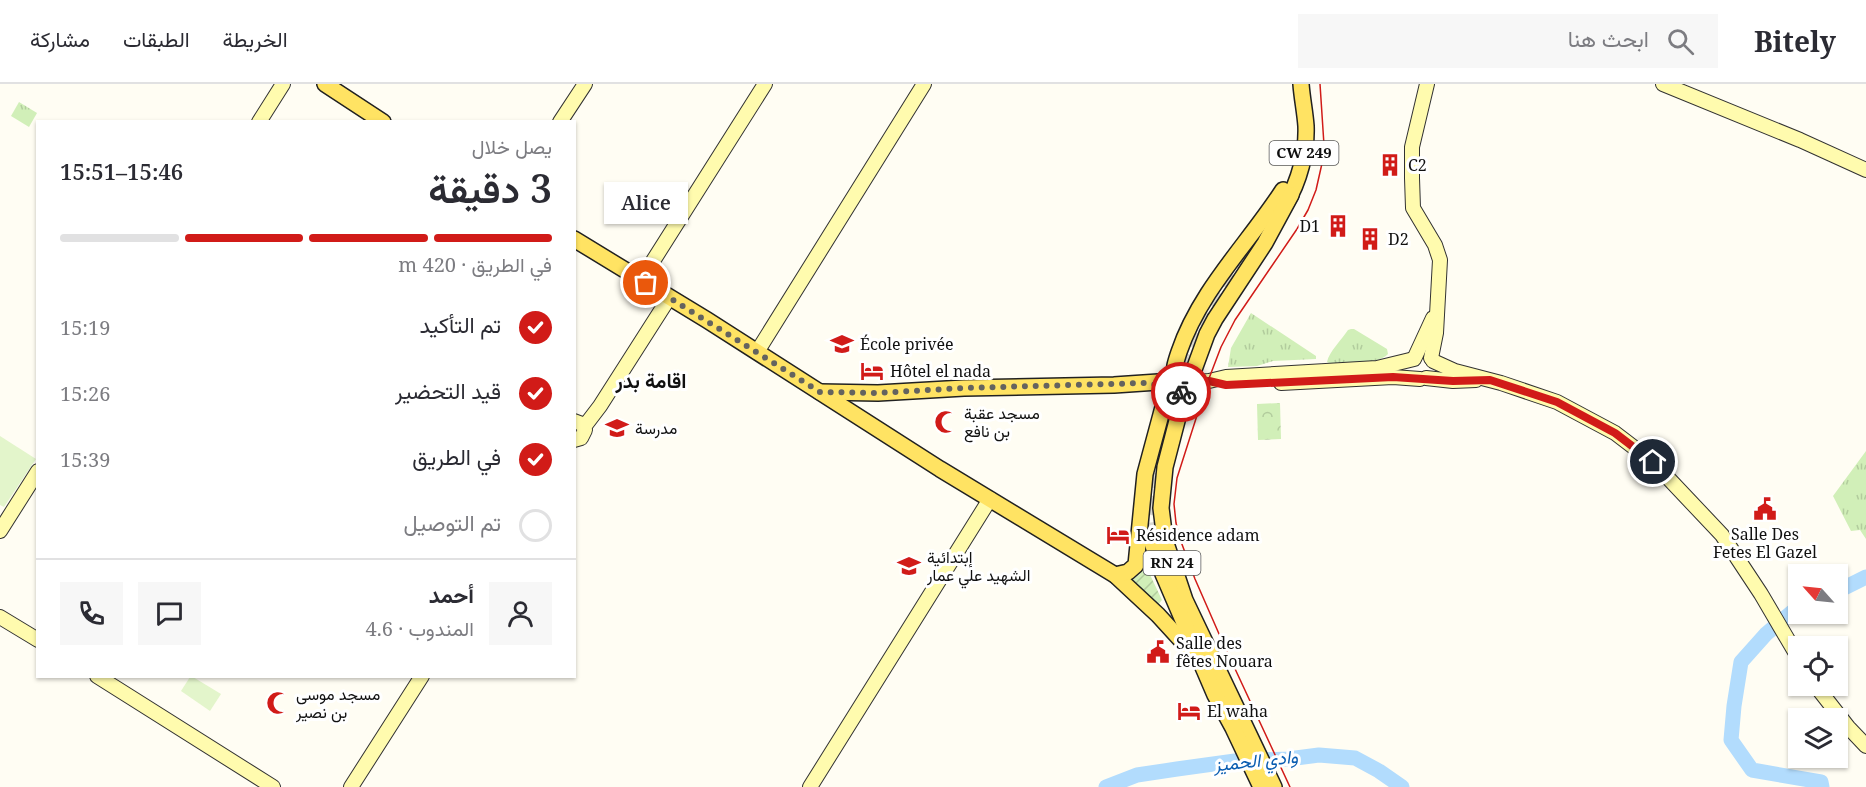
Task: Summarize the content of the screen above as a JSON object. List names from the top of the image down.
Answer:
{
  "streets": {
    "main road": ["CW 249", "RN 24"]
  },
  "districts": ["اقامة بدر"],
  "water": ["وادي الحميز"],
  "places": {
    "building": ["C2", "D1", "D2"],
    "other": ["Alice"],
    "school or university": ["École privée", "مدرسة", "إبتدائية الشهيد علي عمار"],
    "hotel": ["Hôtel el nada", "Résidence adam", "El waha"],
    "mosque": ["مسجد عقبة بن نافع", "مسجد موسى بن نصير"],
    "public building": ["Salle Des Fetes El Gazel", "Salle des fêtes Nouara"]
  },
  "north": "top left",
  "page": {
    "header": "Bitely",
    "search": "ابحث هنا",
    "nav": ["الخريطة", "الطبقات", "مشاركة"],
    "heading": ["3 دقيقة", "يصل خلال", "15:46–15:51"],
    "panel": ["أحمد", "المندوب · 4.6"],
    "bubble": "Alice",
    "bar": "في الطريق · 420 m",
    "list": [
      ["تم التأكيد", "15:19"],
      ["قيد التحضير", "15:26"],
      ["في الطريق", "15:39"],
      "تم التوصيل"
    ]
  }
}
